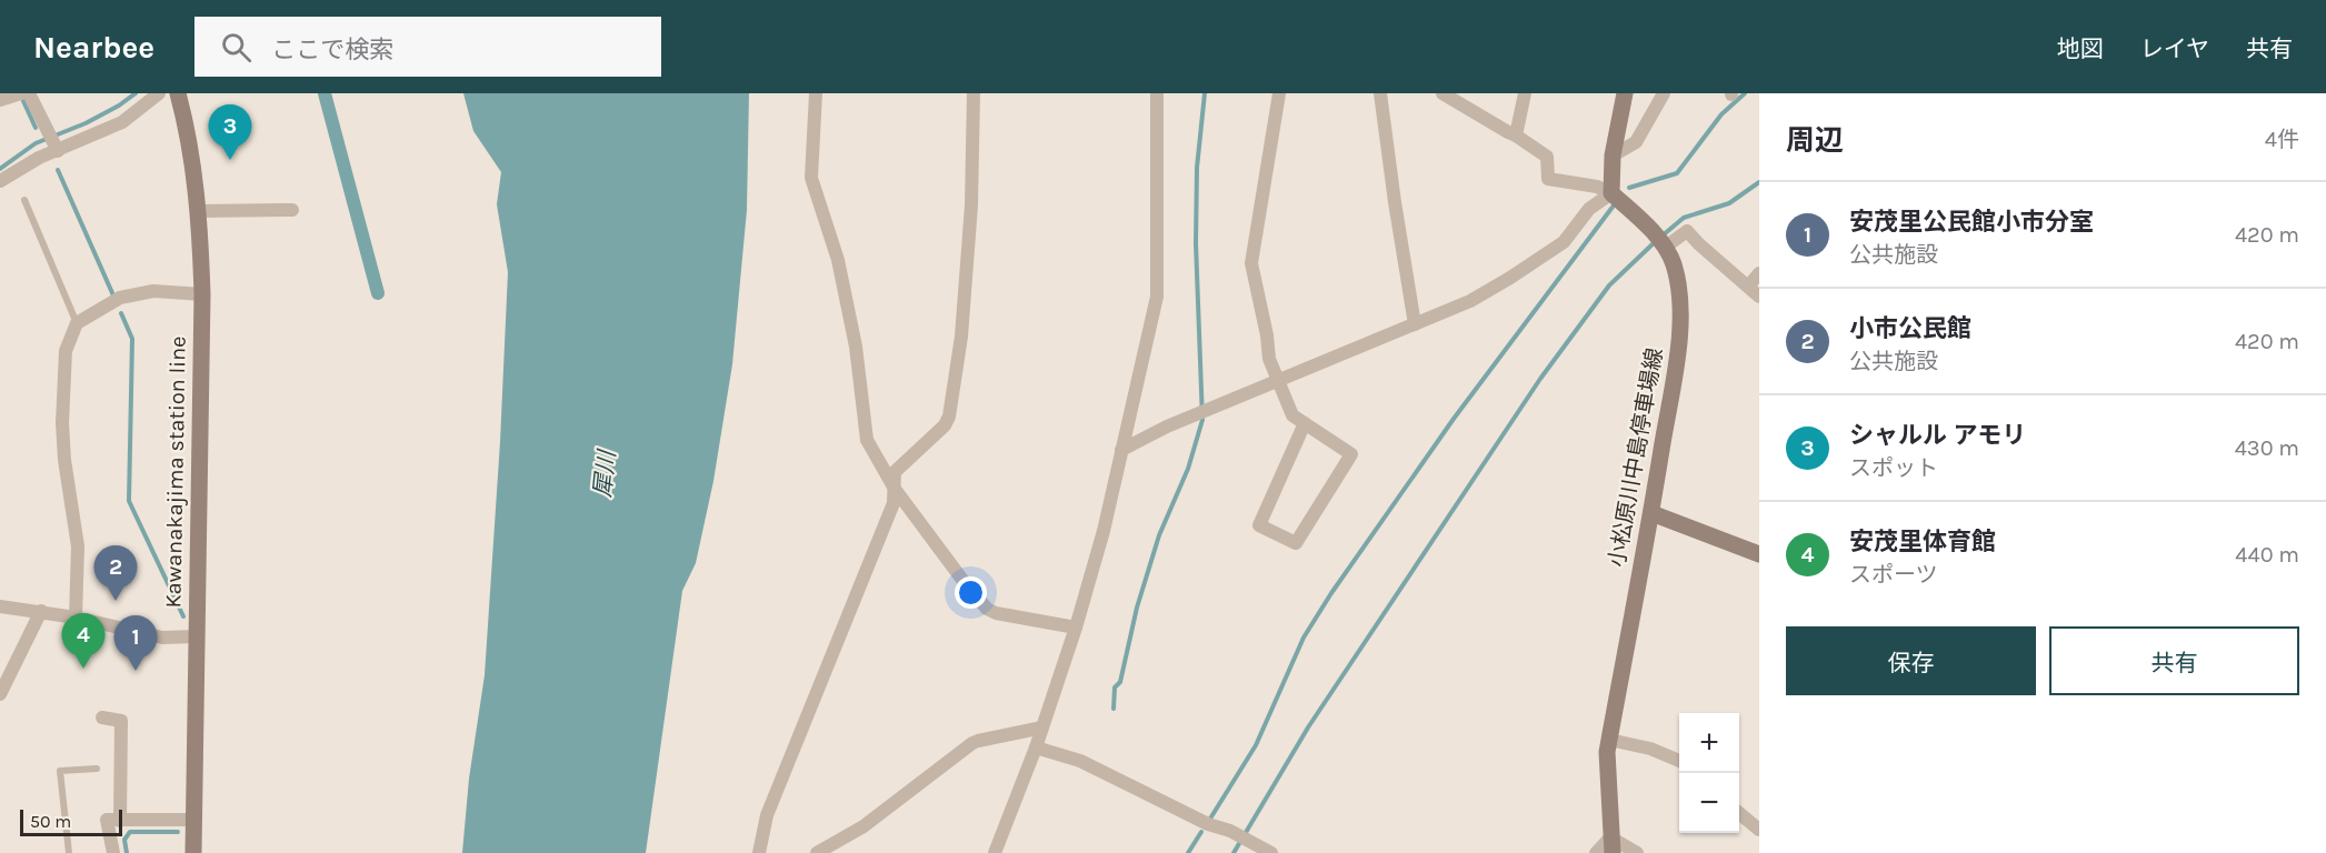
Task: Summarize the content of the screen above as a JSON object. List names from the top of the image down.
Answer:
{
  "streets": {
    "main road": ["小松原川中島停車場線", "Kawanakajima station line"]
  },
  "water": ["犀川"],
  "scale_bar": "50 m",
  "page": {
    "header": "Nearbee",
    "search": "ここで検索",
    "nav": ["地図", "レイヤ", "共有"],
    "heading": ["周辺", "4件"],
    "pins": [
      "3",
      "2",
      "4",
      "1"
    ],
    "list": [
      {
        "mark": "1",
        "name": "安茂里公民館小市分室",
        "note": "公共施設",
        "value": "420 m"
      },
      {
        "mark": "2",
        "name": "小市公民館",
        "note": "公共施設",
        "value": "420 m"
      },
      {
        "mark": "3",
        "name": "シャルル アモリ",
        "note": "スポット",
        "value": "430 m"
      },
      {
        "mark": "4",
        "name": "安茂里体育館",
        "note": "スポーツ",
        "value": "440 m"
      }
    ],
    "buttons": ["保存", "共有"],
    "map_buttons": ["+", "−"],
    "scale": "50 m"
  }
}
